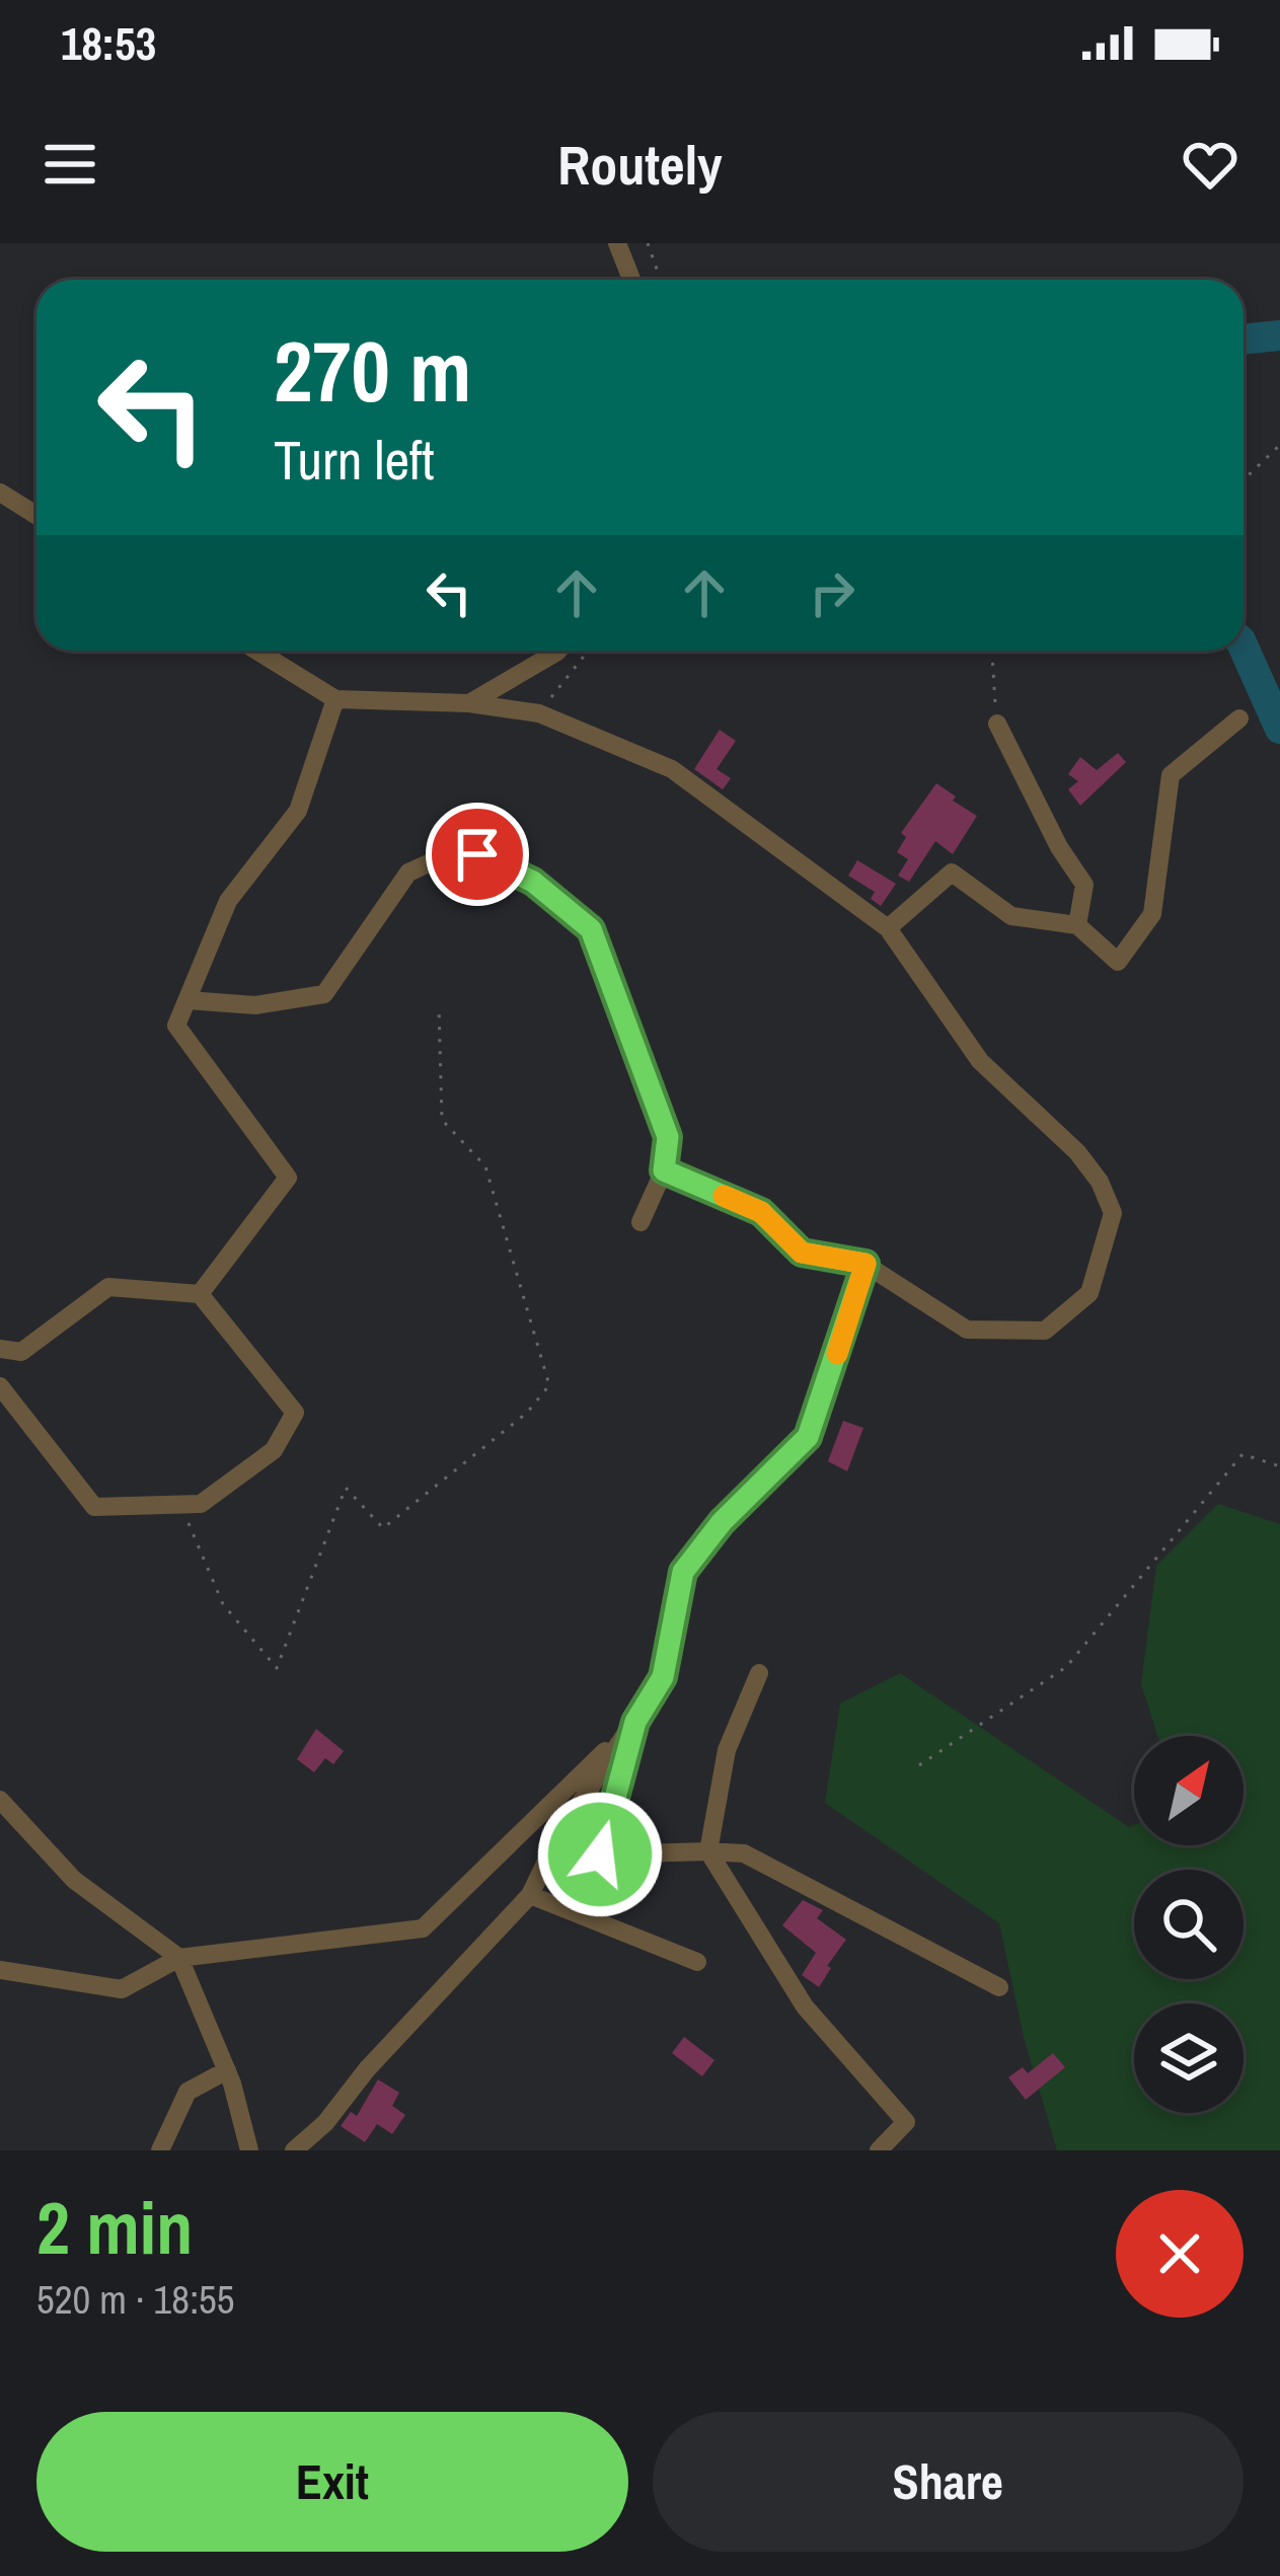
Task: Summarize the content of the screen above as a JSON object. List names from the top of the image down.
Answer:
{
  "north": "top right",
  "page": {
    "status": "18:53",
    "header": "Routely",
    "turn": ["270 m", "Turn left"],
    "heading": ["2 min", "520 m · 18:55"],
    "buttons": ["Exit", "Share"]
  }
}
